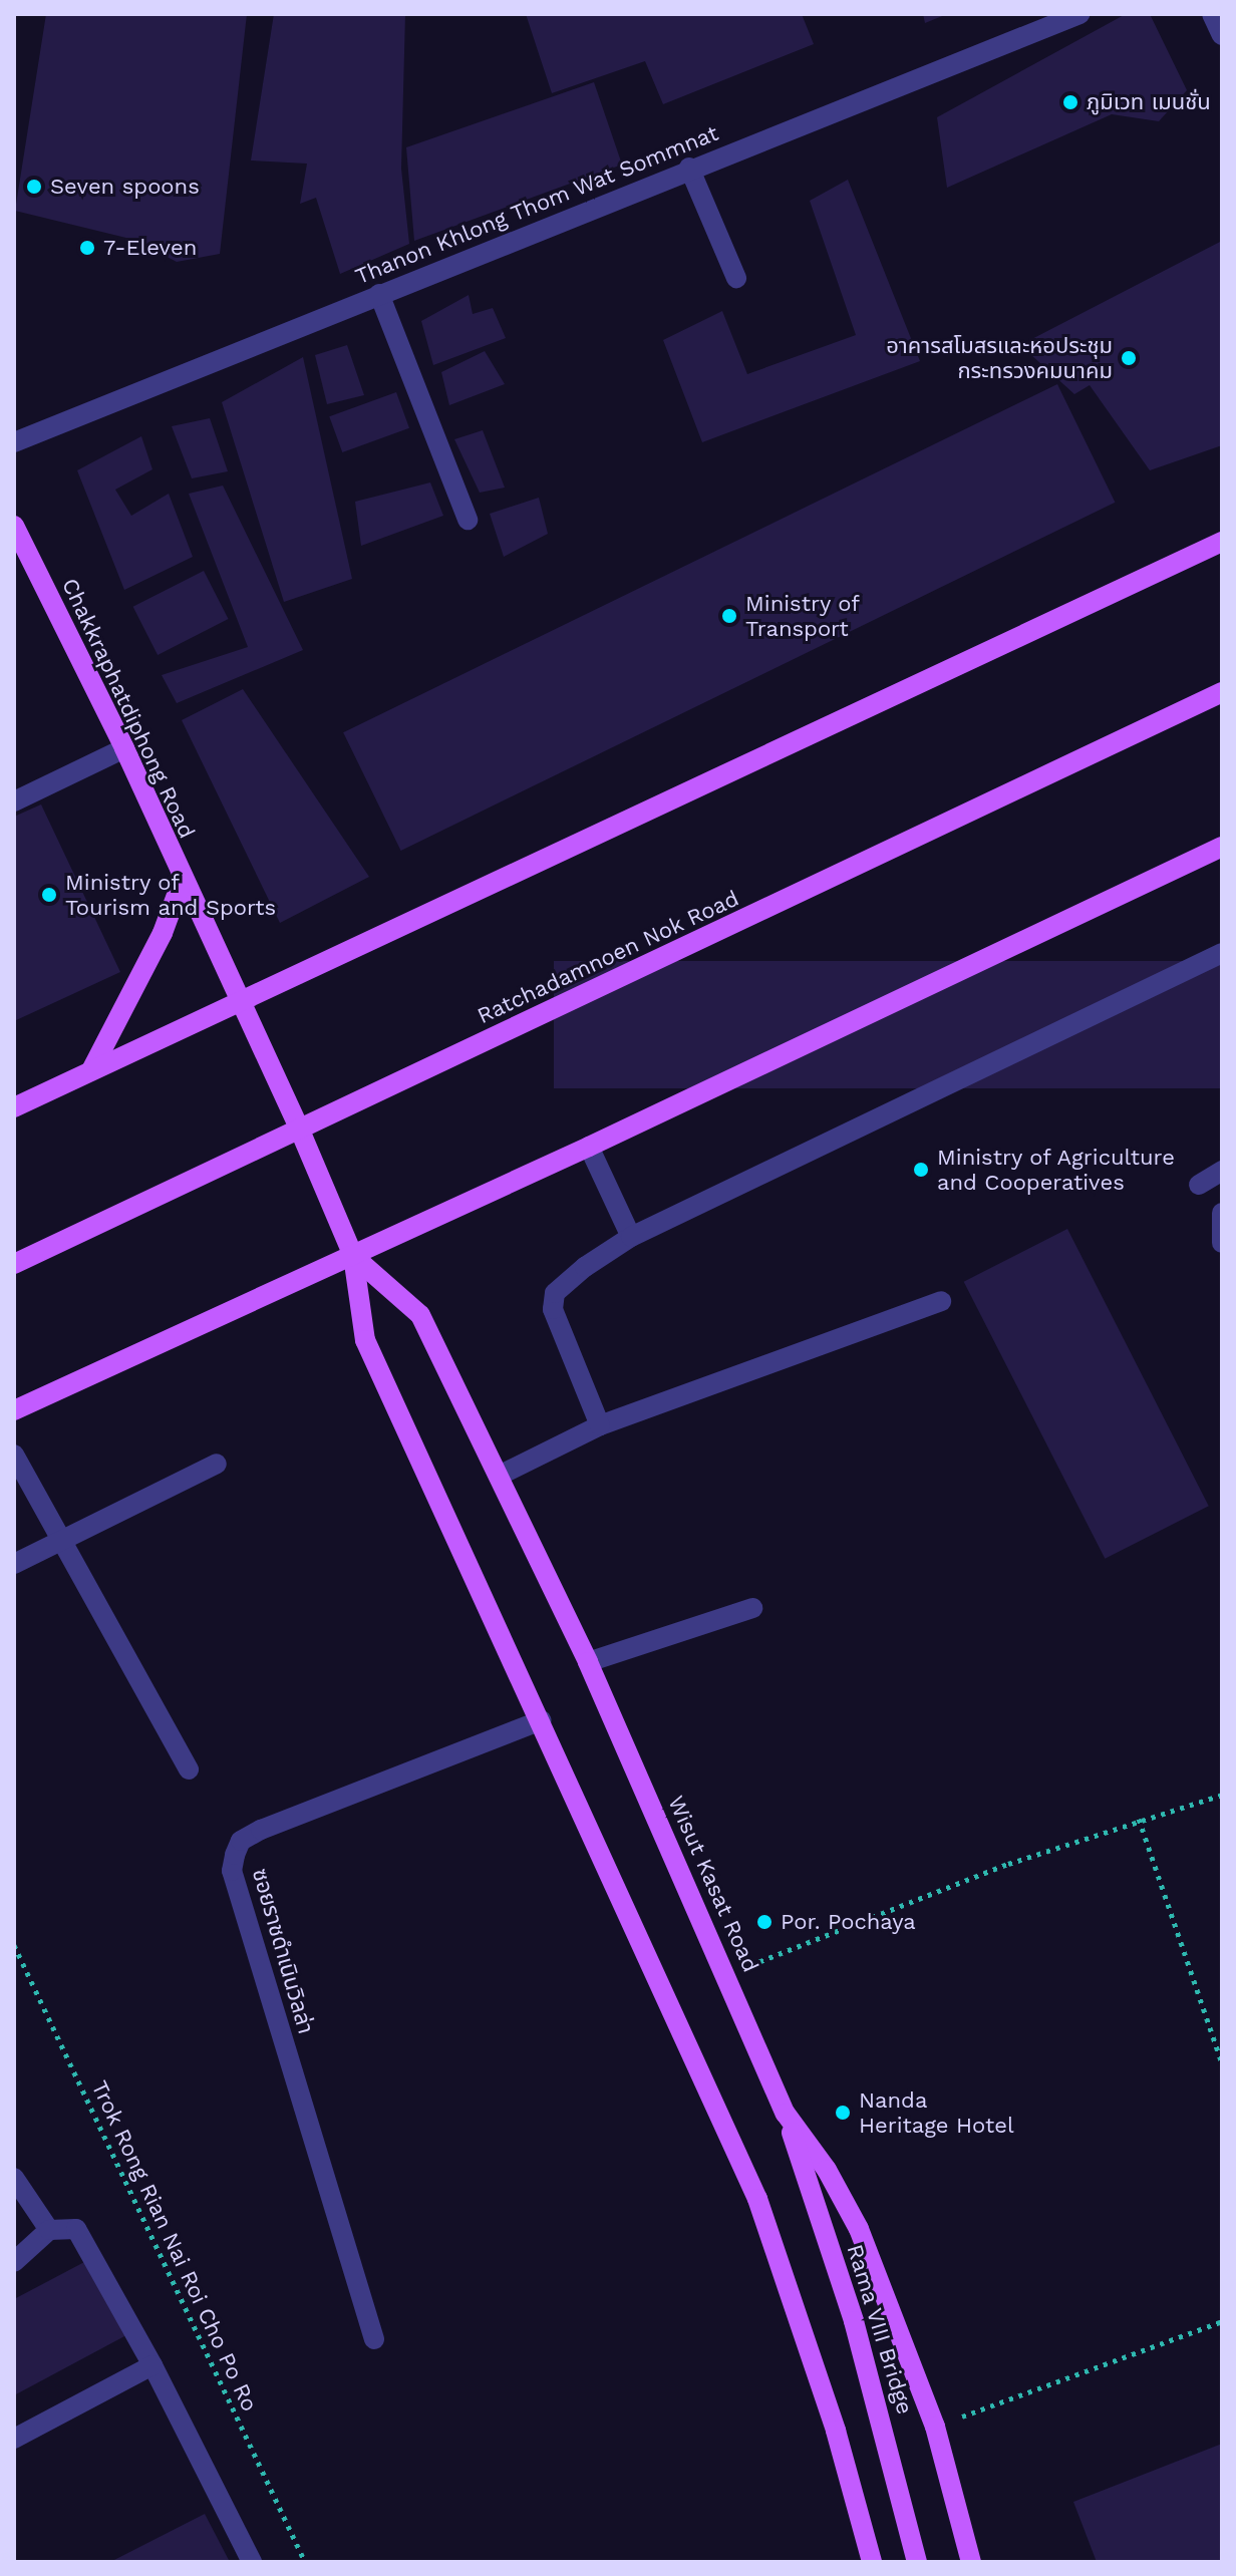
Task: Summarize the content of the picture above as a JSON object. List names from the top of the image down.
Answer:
{
  "streets": {
    "main road": [
      "Chakkraphatdiphong Road",
      "Ratchadamnoen Nok Road",
      "Wisut Kasat Road",
      "Rama VIII Bridge"
    ],
    "street": ["Thanon Khlong Thom Wat Sommnat", "ซอยราชดำเนินวิลล่า"],
    "path": ["Trok Rong Rian Nai Roi Cho Po Ro"]
  },
  "crossings": [
    ["Chakkraphatdiphong Road", "Ratchadamnoen Nok Road"],
    ["Chakkraphatdiphong Road", "Wisut Kasat Road"],
    ["Ratchadamnoen Nok Road", "Wisut Kasat Road"],
    ["Wisut Kasat Road", "ซอยราชดำเนินวิลล่า"],
    ["Wisut Kasat Road", "Rama VIII Bridge"]
  ],
  "places": [
    "ภูมิเวท เมนชั่น",
    "Seven spoons",
    "7-Eleven",
    "อาคารสโมสรและหอประชุม กระทรวงคมนาคม",
    "Ministry of Transport",
    "Ministry of Tourism and Sports",
    "Ministry of Agriculture and Cooperatives",
    "Por. Pochaya",
    "Nanda Heritage Hotel"
  ]
}
